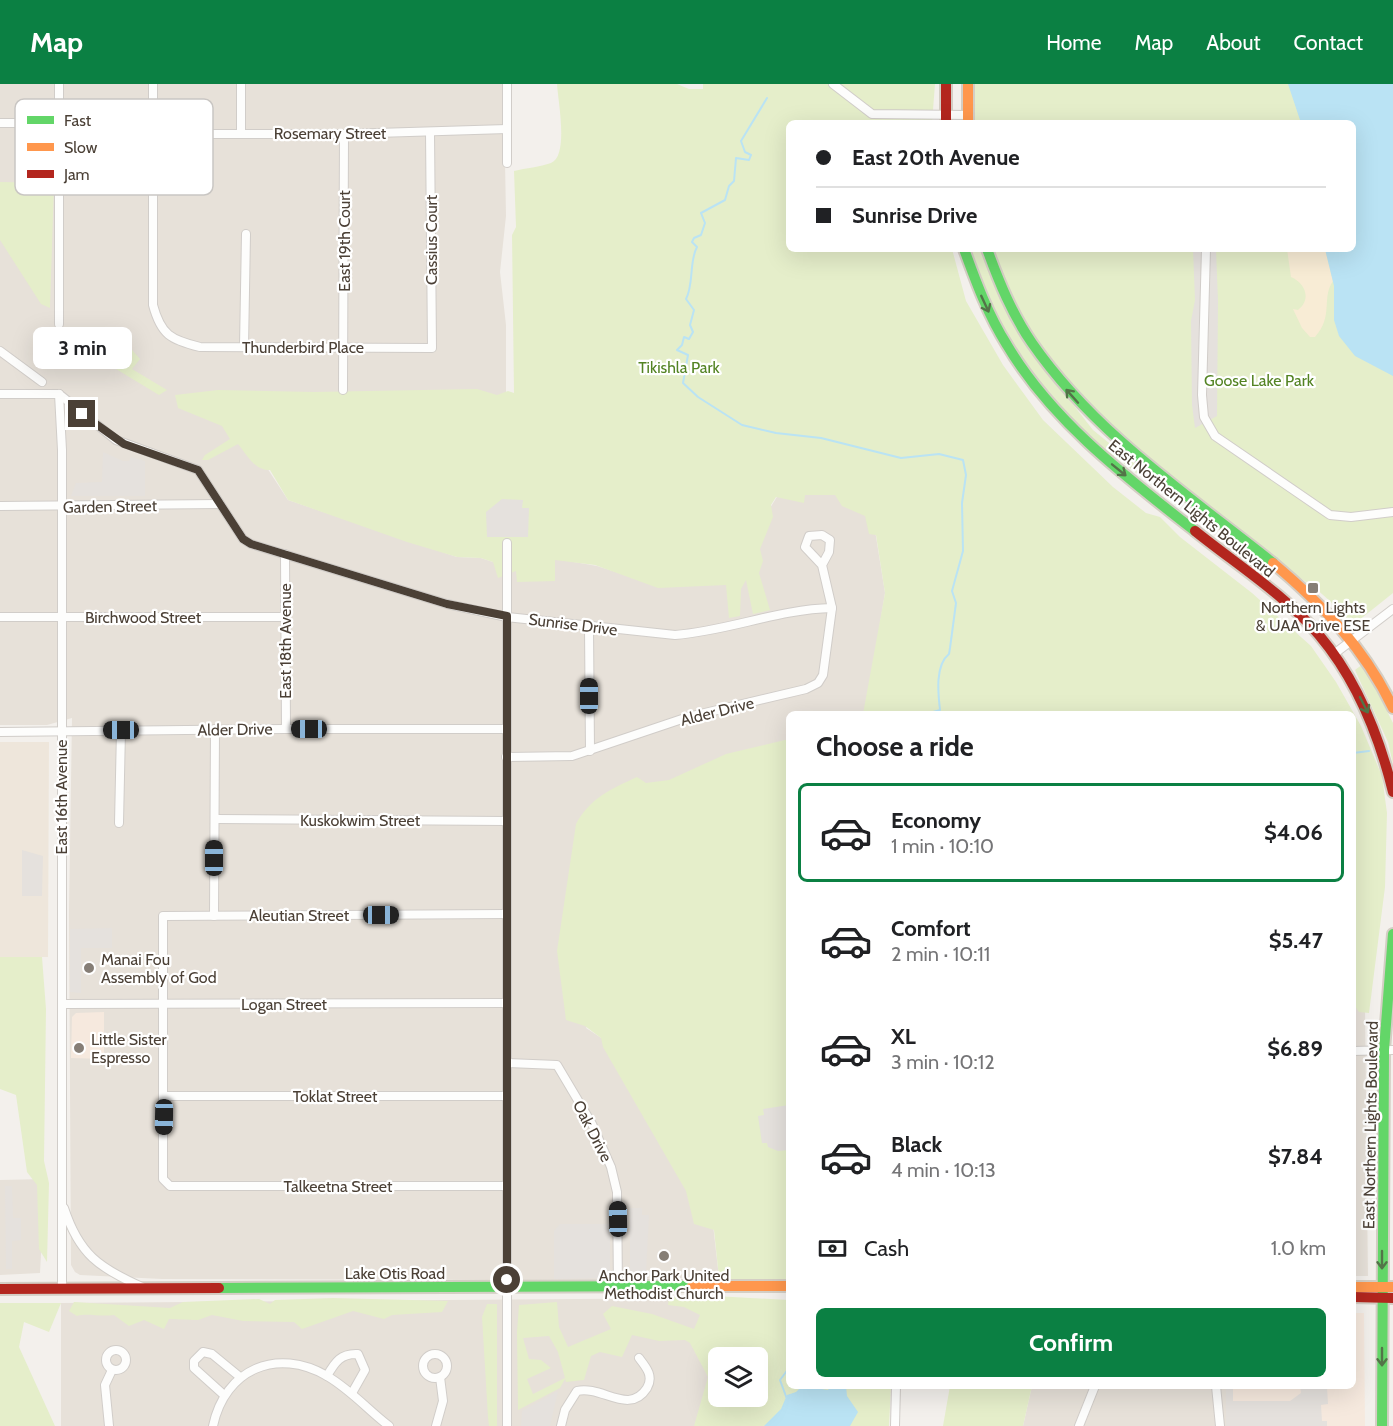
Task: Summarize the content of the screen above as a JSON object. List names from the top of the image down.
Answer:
{
  "streets": {
    "main road": ["East Northern Lights Boulevard", "Lake Otis Road"],
    "street": [
      "Rosemary Street",
      "Cassius Court",
      "East 19th Court",
      "Thunderbird Place",
      "Garden Street",
      "Birchwood Street",
      "Sunrise Drive",
      "East 18th Avenue",
      "Alder Drive",
      "East 16th Avenue",
      "Kuskokwim Street",
      "Aleutian Street",
      "Logan Street",
      "Toklat Street",
      "Oak Drive",
      "Talkeetna Street"
    ]
  },
  "crossings": [
    ["Rosemary Street", "Cassius Court"],
    ["Rosemary Street", "East 19th Court"],
    ["Cassius Court", "Thunderbird Place"],
    ["East 19th Court", "Thunderbird Place"],
    ["Garden Street", "Sunrise Drive"],
    ["Garden Street", "East 16th Avenue"],
    ["Birchwood Street", "East 18th Avenue"],
    ["Birchwood Street", "East 16th Avenue"],
    ["Sunrise Drive", "East 18th Avenue"],
    ["Sunrise Drive", "Alder Drive"],
    ["Sunrise Drive", "East 16th Avenue"],
    ["East 18th Avenue", "Alder Drive"],
    ["Alder Drive", "East 16th Avenue"],
    ["East 16th Avenue", "Logan Street"],
    ["East 16th Avenue", "Lake Otis Road"],
    ["Aleutian Street", "Logan Street"],
    ["Toklat Street", "Talkeetna Street"],
    ["Oak Drive", "Lake Otis Road"]
  ],
  "parks": ["Tikishla Park", "Goose Lake Park"],
  "places": {
    "transit": ["Northern Lights & UAA Drive ESE"],
    "other": ["Manai Fou Assembly of God", "Little Sister Espresso", "Anchor Park United Methodist Church"]
  },
  "legend": ["Fast", "Slow", "Jam"],
  "page": {
    "header": "Map",
    "nav": [
      "Home",
      "Map",
      "About",
      "Contact"
    ],
    "banner": ["East 20th Avenue", "Sunrise Drive"],
    "bubble": "3 min",
    "heading": "Choose a ride",
    "list": [
      {
        "name": "Economy",
        "note": "1 min · 10:10",
        "value": "$4.06"
      },
      {
        "name": "Comfort",
        "note": "2 min · 10:11",
        "value": "$5.47"
      },
      {
        "name": "XL",
        "note": "3 min · 10:12",
        "value": "$6.89"
      },
      {
        "name": "Black",
        "note": "4 min · 10:13",
        "value": "$7.84"
      }
    ],
    "pay": ["Cash", "1.0 km"],
    "buttons": "Confirm"
  }
}
